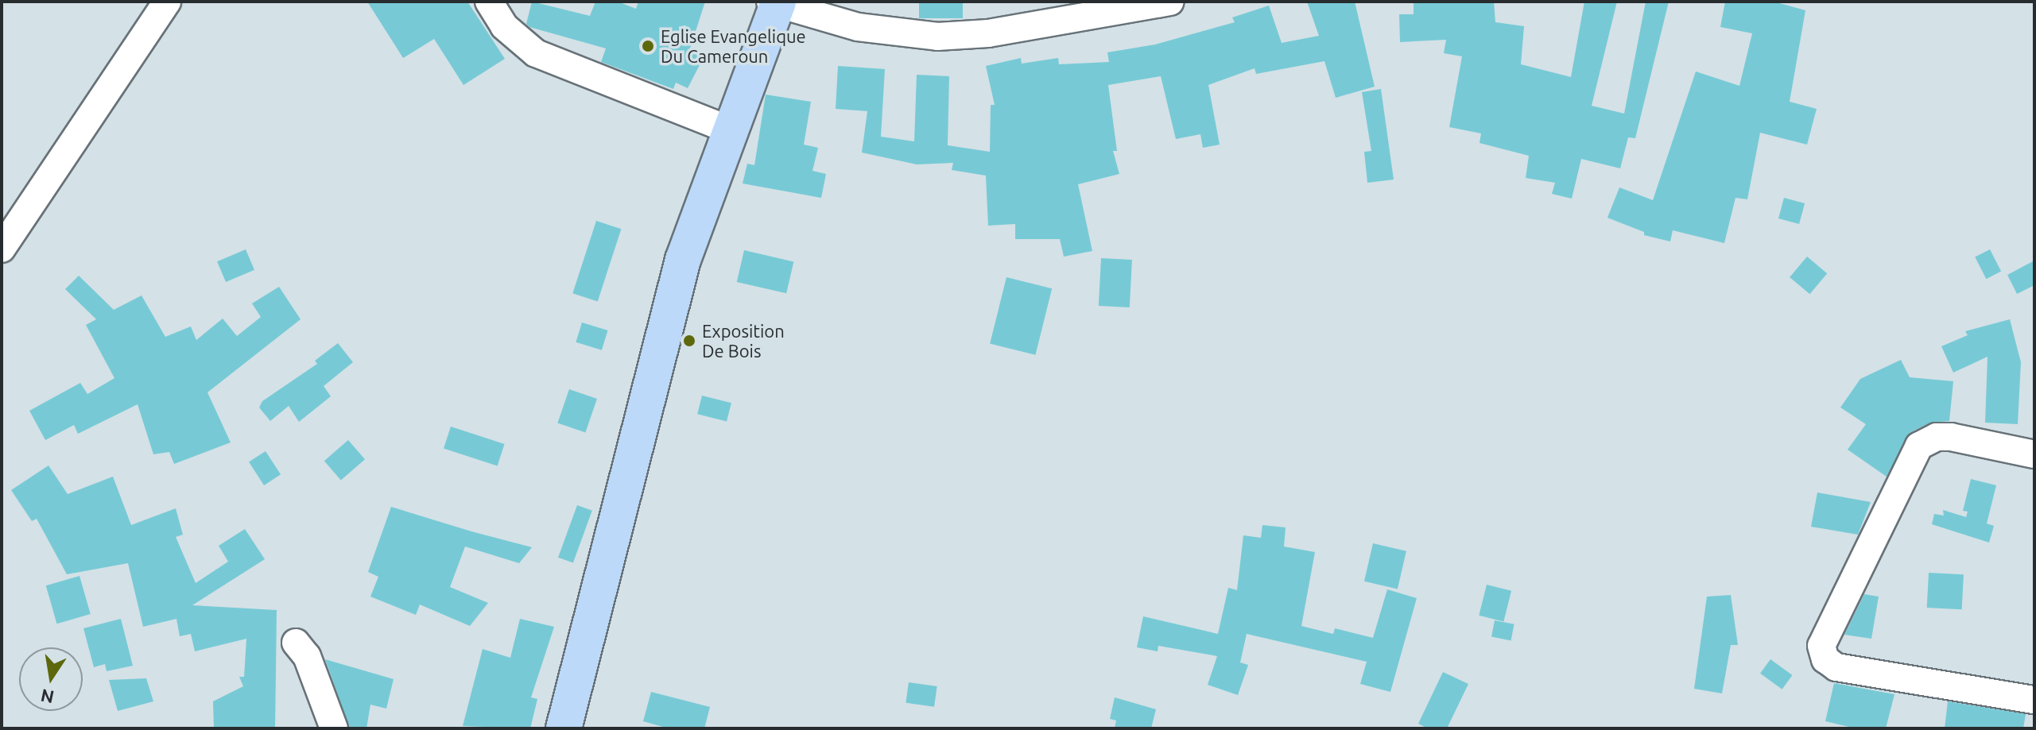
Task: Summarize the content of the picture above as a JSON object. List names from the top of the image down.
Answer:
{
  "places": ["Eglise Evangelique Du Cameroun", "Exposition De Bois"],
  "north": "bottom"
}
